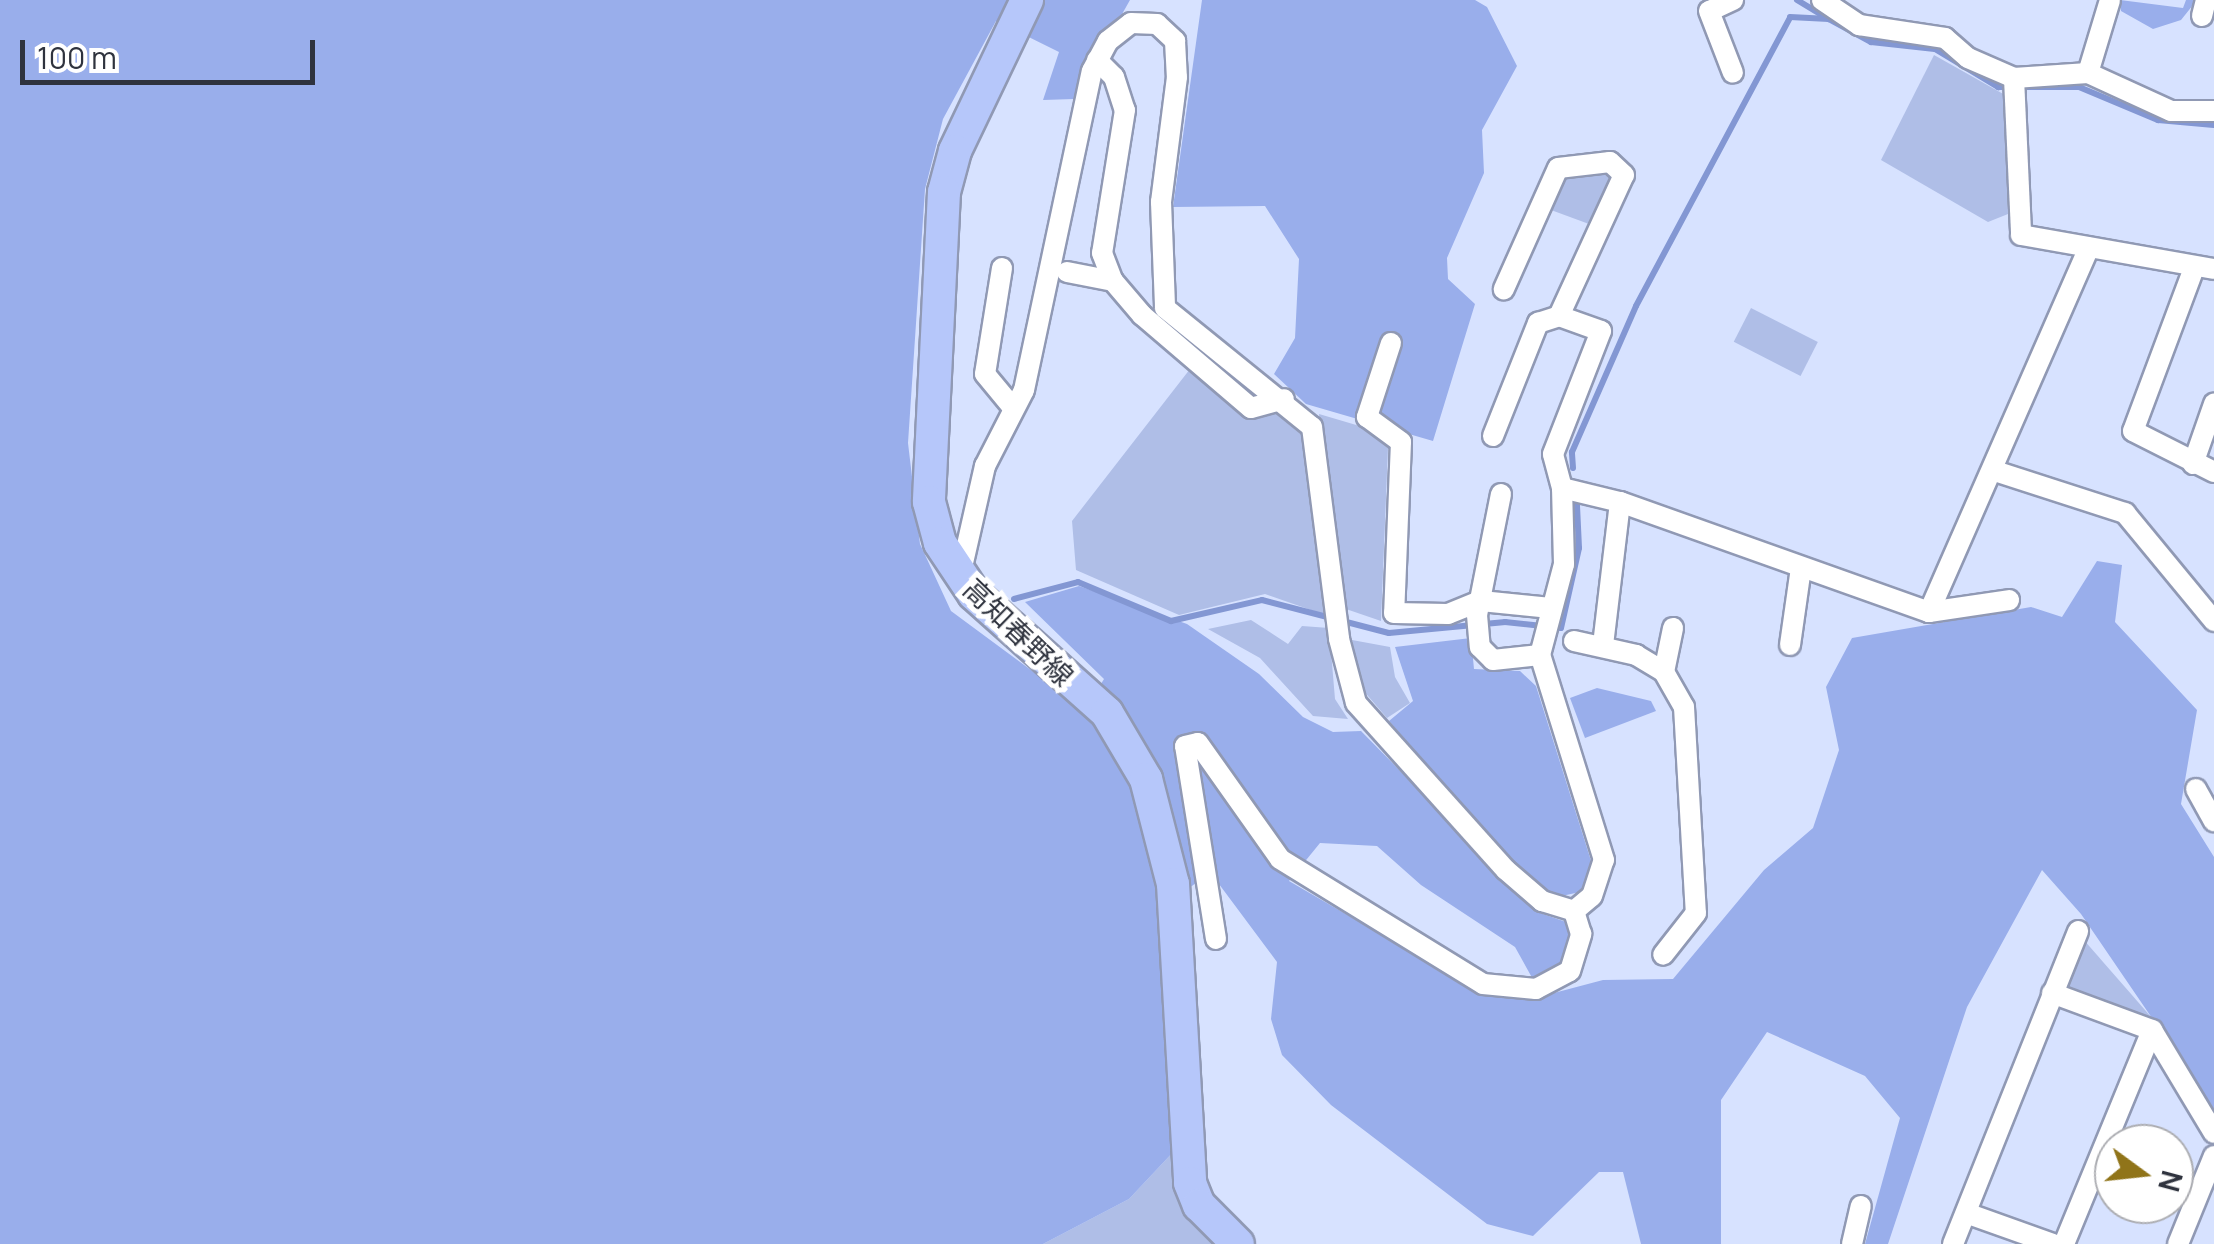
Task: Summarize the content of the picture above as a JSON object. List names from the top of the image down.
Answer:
{
  "streets": {
    "main road": ["高知春野線"]
  },
  "scale_bar": "100 m",
  "north": "right"
}
